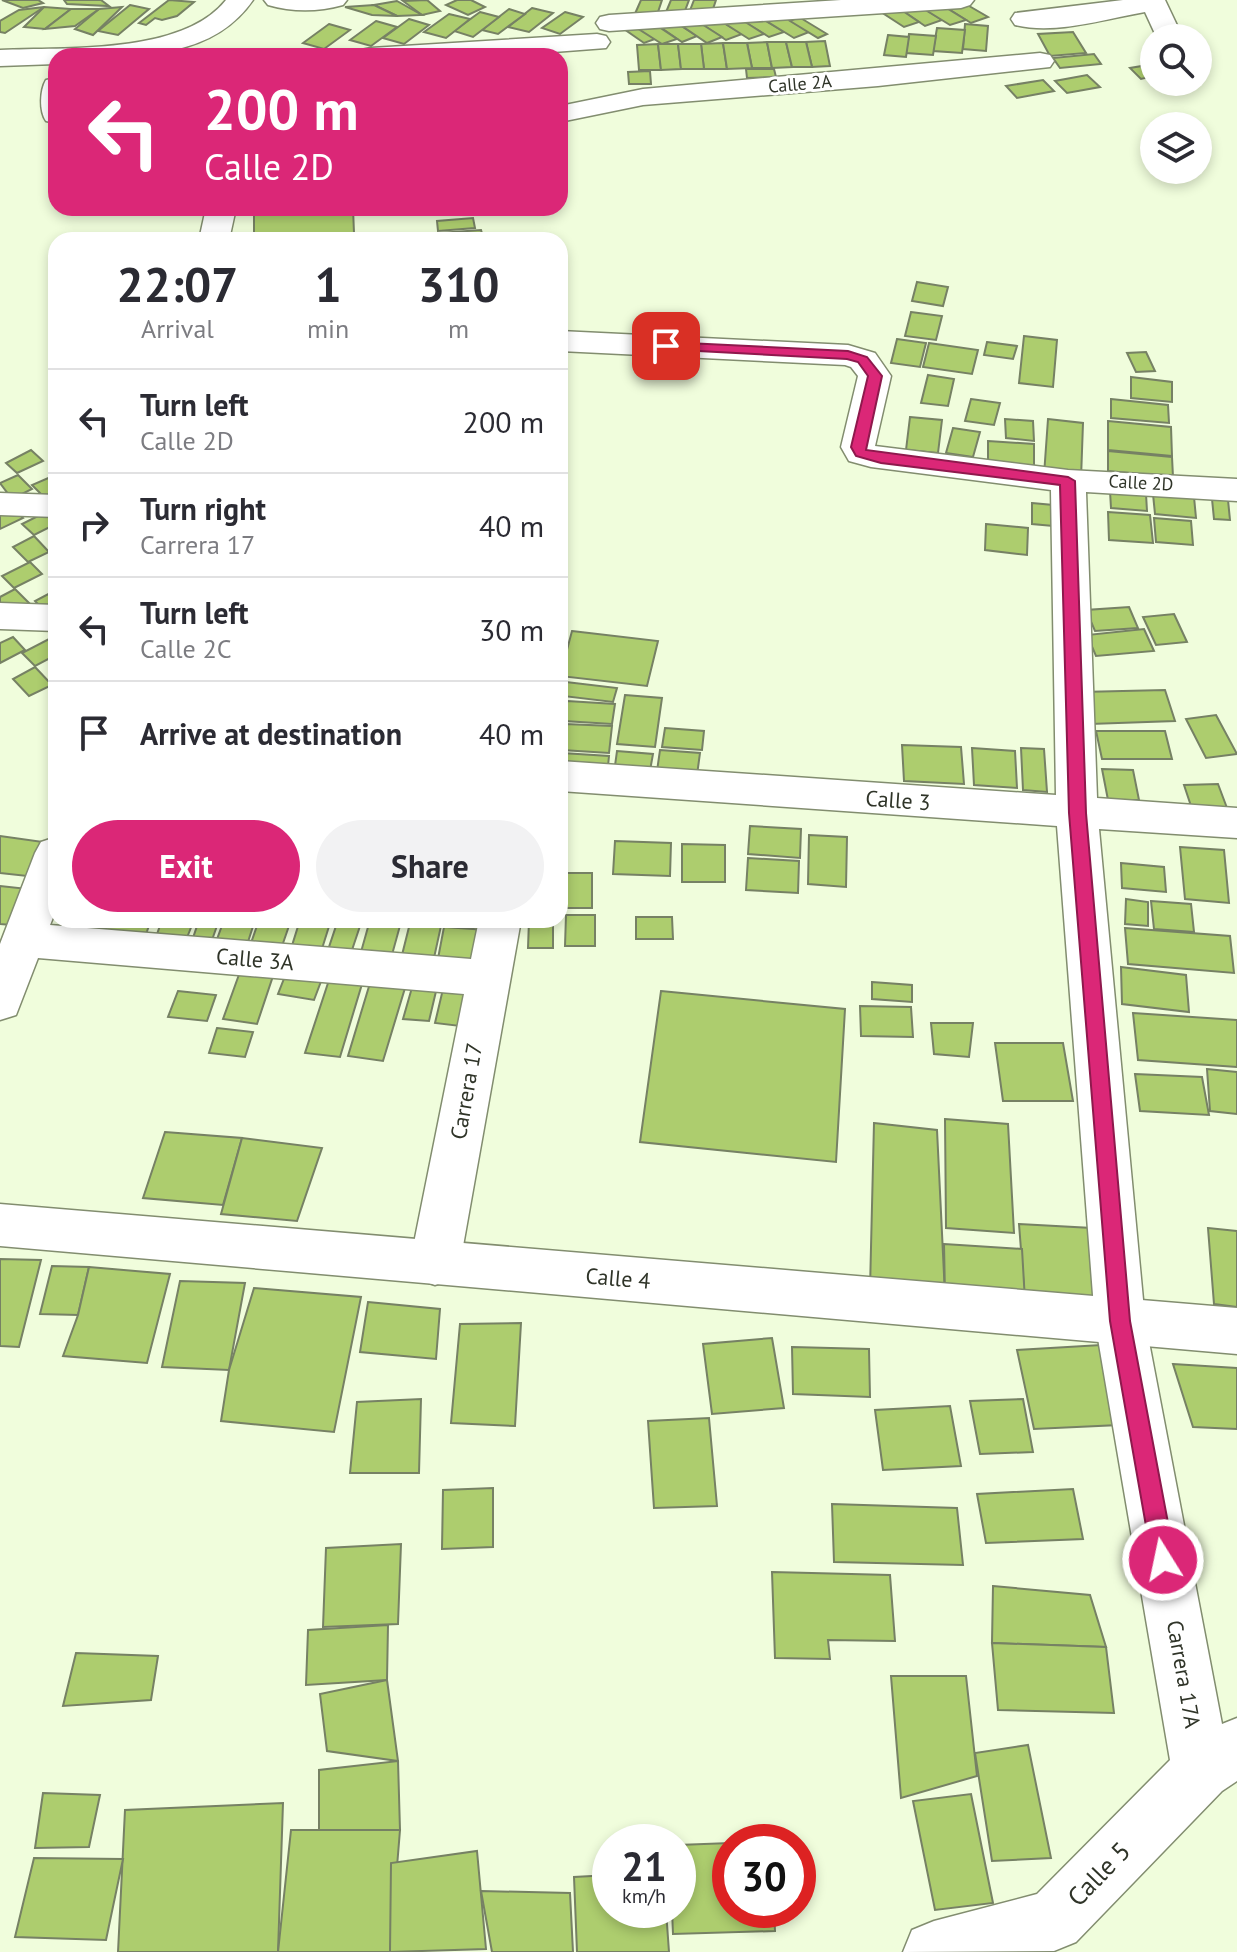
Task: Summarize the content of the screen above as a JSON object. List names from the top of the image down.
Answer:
{
  "streets": {
    "street": [
      "Calle 2A",
      "Calle 2D",
      "Calle 3",
      "Calle 3A",
      "Carrera 17",
      "Calle 4",
      "Carrera 17A",
      "Calle 5"
    ]
  },
  "crossings": [
    ["Calle 2D", "Carrera 17A"],
    ["Calle 3", "Carrera 17A"],
    ["Calle 3A", "Carrera 17"],
    ["Carrera 17", "Calle 4"],
    ["Calle 4", "Carrera 17A"],
    ["Carrera 17A", "Calle 5"]
  ],
  "page": {
    "turn": ["200 m", "Calle 2D"],
    "eta": [
      "22:07",
      "Arrival",
      "1",
      "min",
      "310",
      "m"
    ],
    "list": [
      {
        "name": "Turn left",
        "note": "Calle 2D",
        "value": "200 m"
      },
      {
        "name": "Turn right",
        "note": "Carrera 17",
        "value": "40 m"
      },
      {
        "name": "Turn left",
        "note": "Calle 2C",
        "value": "30 m"
      },
      {
        "name": "Arrive at destination",
        "value": "40 m"
      }
    ],
    "buttons": ["Exit", "Share"],
    "speed": "21 km/h",
    "limit": "30"
  }
}
